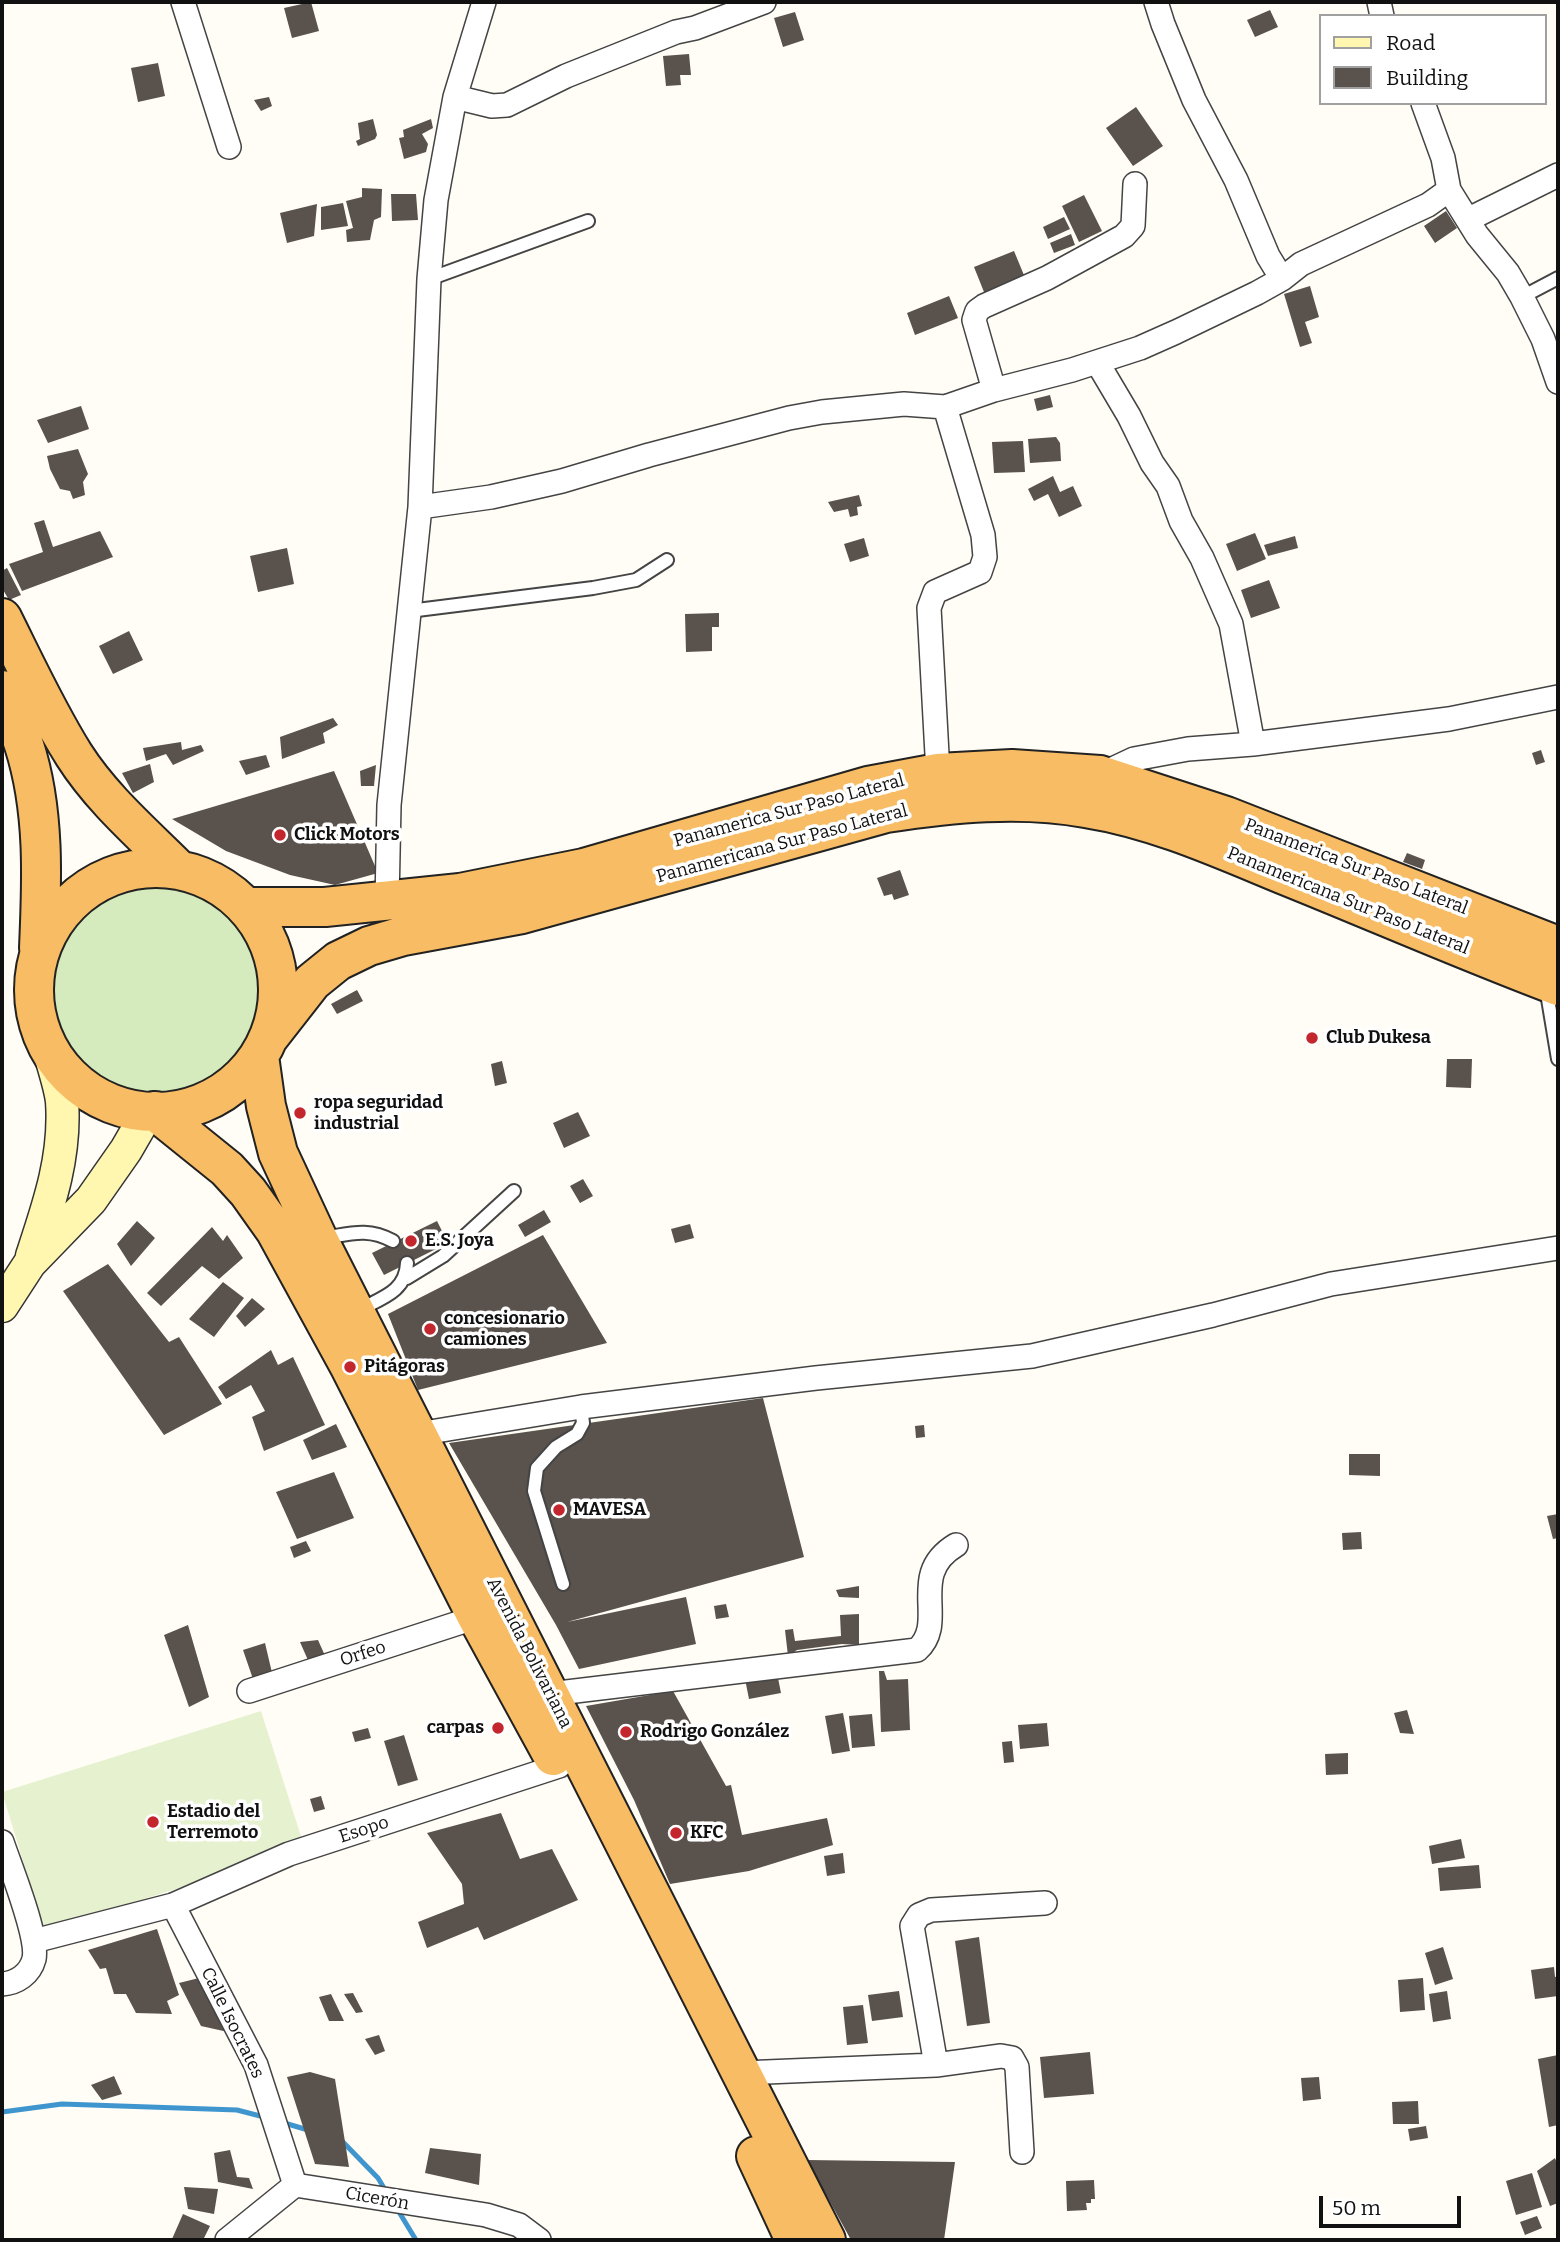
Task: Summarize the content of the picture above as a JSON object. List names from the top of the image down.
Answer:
{
  "streets": {
    "highway": ["Panamerica Sur Paso Lateral", "Panamericana Sur Paso Lateral", "Avenida Bolivariana"],
    "street": [
      "Orfeo",
      "Esopo",
      "Calle Isocrates",
      "Cicerón"
    ]
  },
  "crossings": [
    ["Panamerica Sur Paso Lateral", "Panamericana Sur Paso Lateral"],
    ["Panamerica Sur Paso Lateral", "Avenida Bolivariana"],
    ["Panamericana Sur Paso Lateral", "Avenida Bolivariana"],
    ["Avenida Bolivariana", "Orfeo"],
    ["Avenida Bolivariana", "Esopo"],
    ["Esopo", "Calle Isocrates"],
    ["Calle Isocrates", "Cicerón"]
  ],
  "places": [
    "Click Motors",
    "Club Dukesa",
    "ropa seguridad industrial",
    "E.S. Joya",
    "concesionario camiones",
    "Pitágoras",
    "MAVESA",
    "carpas",
    "Rodrigo González",
    "Estadio del Terremoto",
    "KFC"
  ],
  "legend": ["Road", "Building"],
  "scale_bar": "50 m"
}
